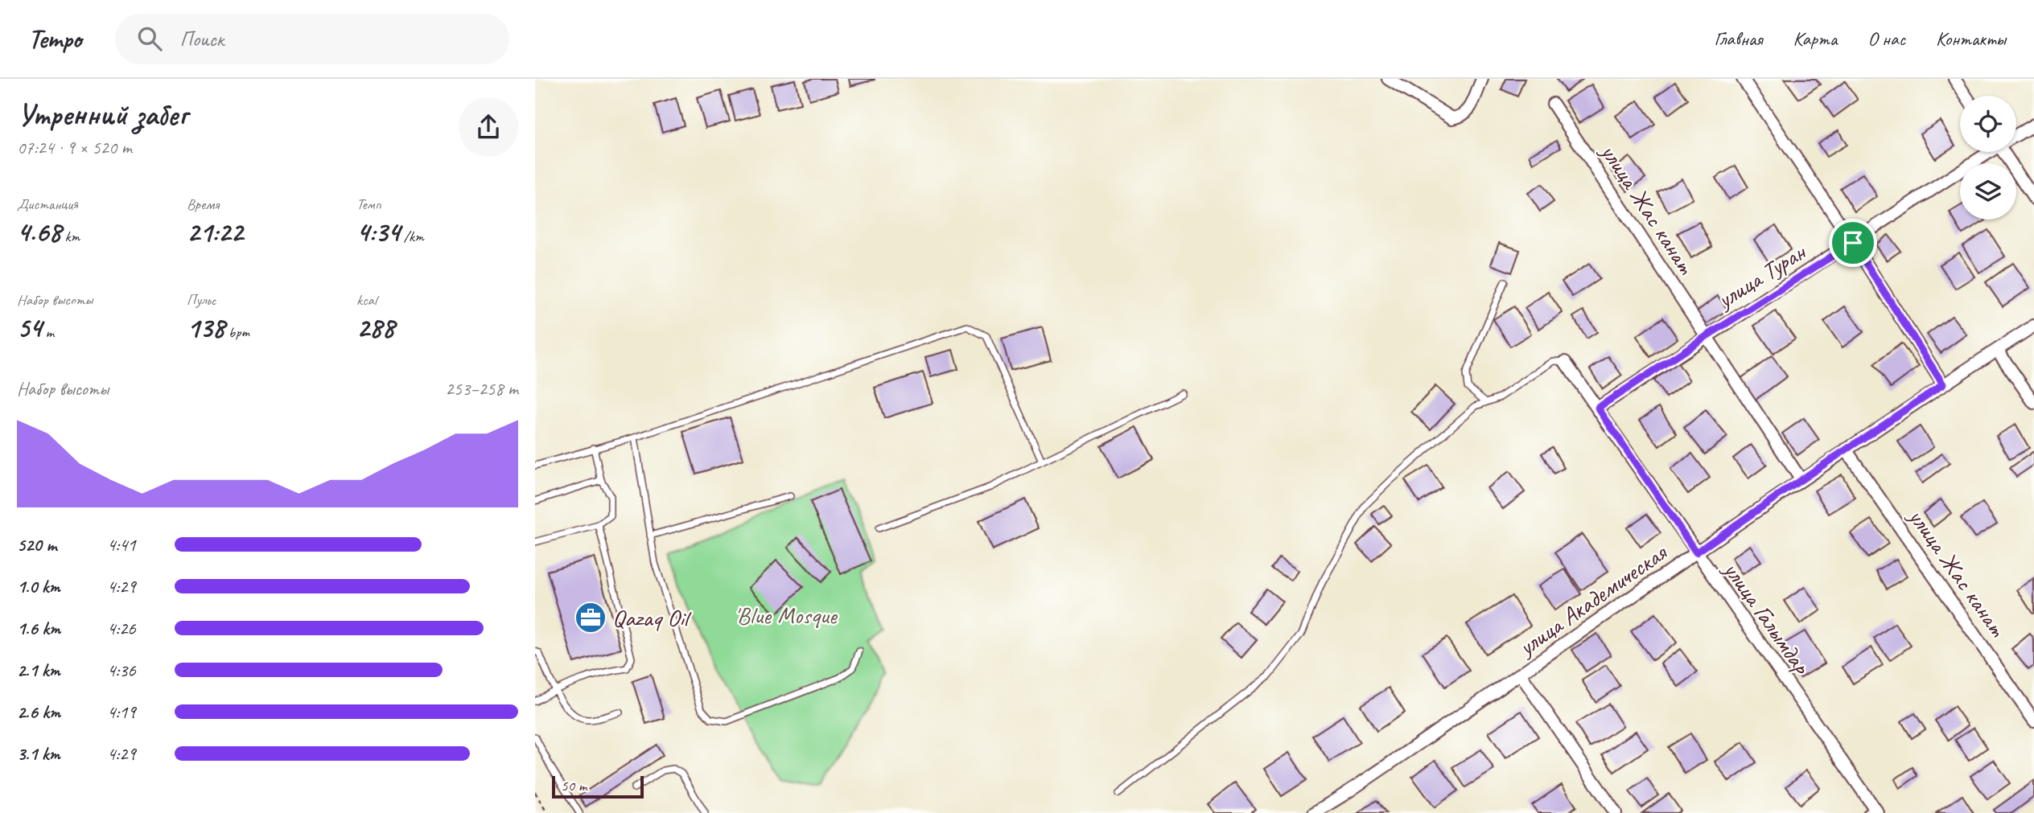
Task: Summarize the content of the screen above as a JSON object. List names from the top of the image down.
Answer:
{
  "streets": {
    "street": [
      "улица Жас канат",
      "улица Туран",
      "улица Академическая",
      "улица Галымдар"
    ]
  },
  "crossings": [
    ["улица Жас канат", "улица Туран"],
    ["улица Жас канат", "улица Академическая"],
    ["улица Туран", "улица Галымдар"],
    ["улица Академическая", "улица Галымдар"]
  ],
  "parks": ["'Blue Mosque"],
  "places": {
    "office": ["Qazaq Oil"]
  },
  "scale_bar": "50 m",
  "page": {
    "header": "Tempo",
    "search": "Поиск",
    "nav": [
      "Главная",
      "Карта",
      "О нас",
      "Контакты"
    ],
    "heading": ["Утренний забег", "07:24 · 9 × 520 m"],
    "stats": [
      ["Дистанция", "4.68 km"],
      ["Время", "21:22"],
      ["Темп", "4:34 /km"],
      ["Набор высоты", "54 m"],
      ["Пульс", "138 bpm"],
      ["kcal", "288"]
    ],
    "chart": ["Набор высоты", "253–258 m"],
    "list": [
      {
        "name": "520 m",
        "note": "4:41"
      },
      {
        "name": "1.0 km",
        "note": "4:29"
      },
      {
        "name": "1.6 km",
        "note": "4:26"
      },
      {
        "name": "2.1 km",
        "note": "4:36"
      },
      {
        "name": "2.6 km",
        "note": "4:19"
      },
      {
        "name": "3.1 km",
        "note": "4:29"
      }
    ],
    "scale": "50 m"
  }
}
